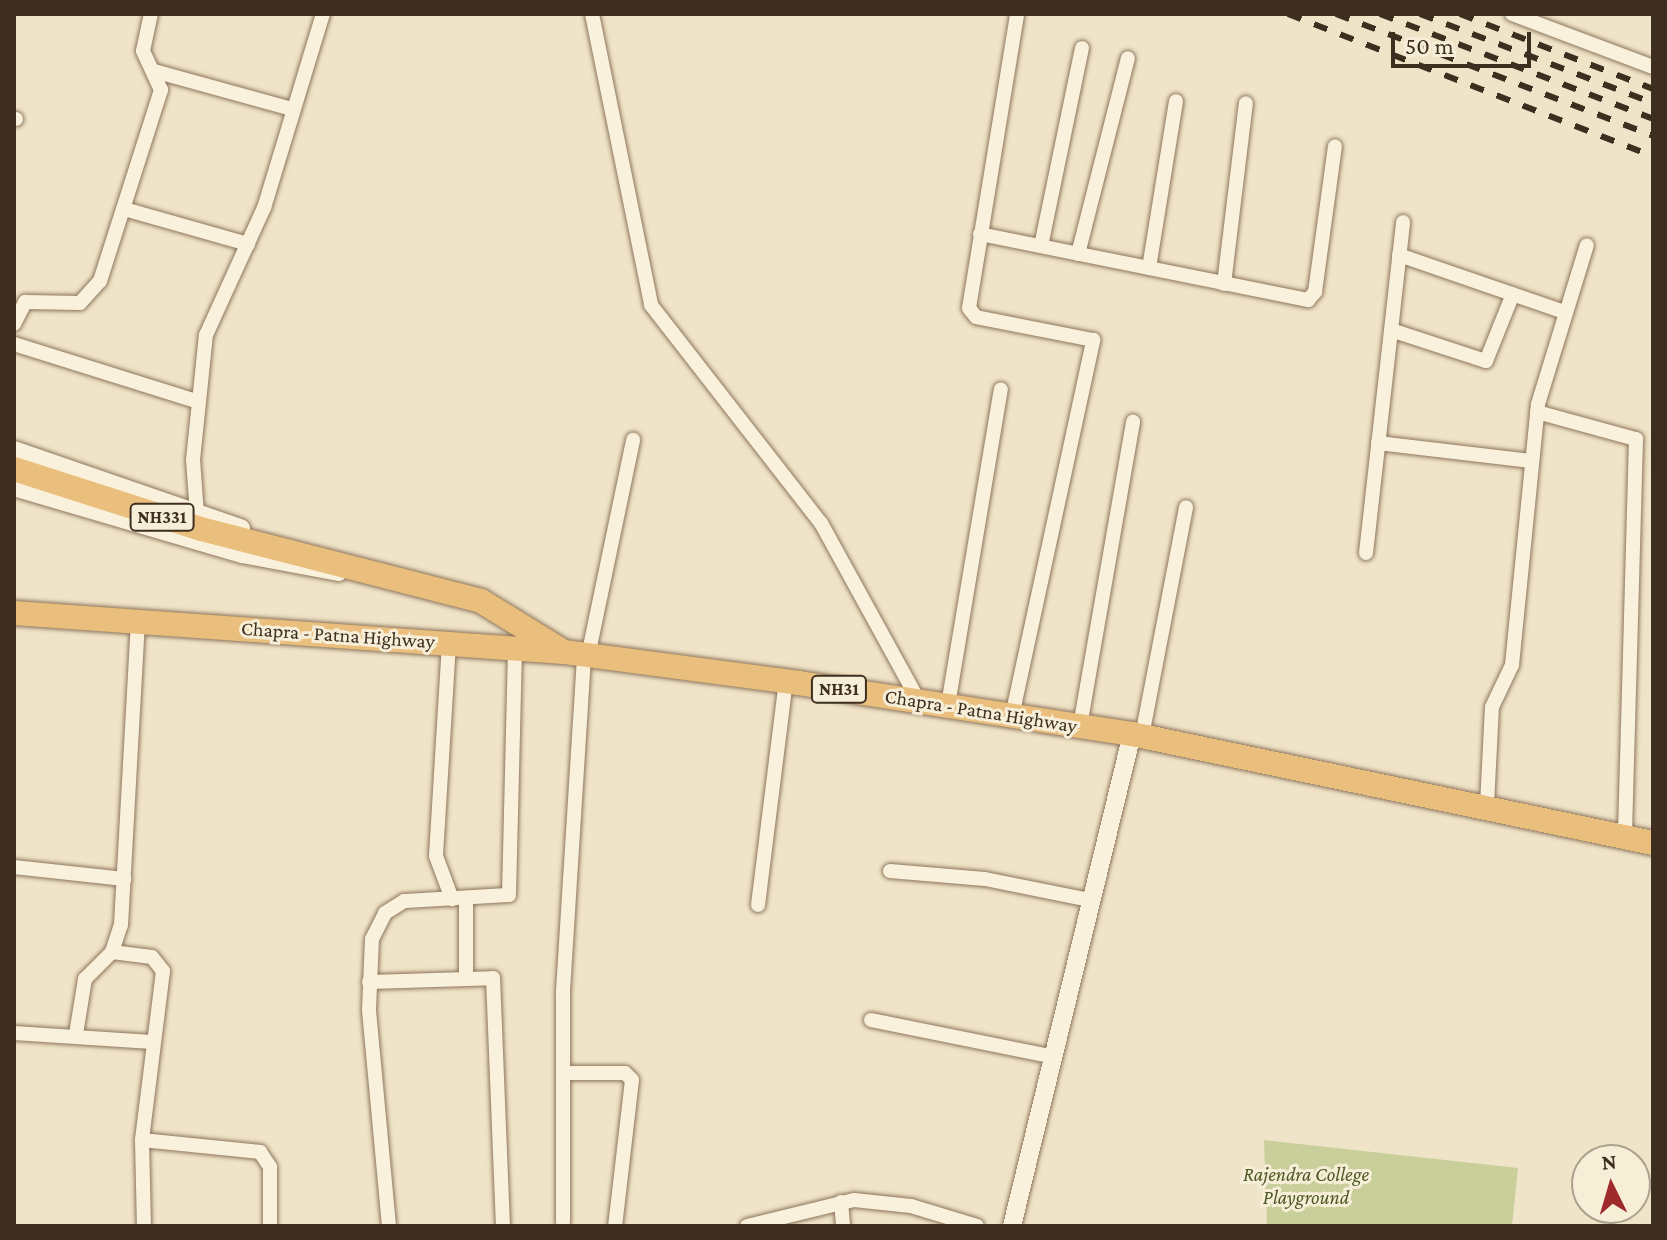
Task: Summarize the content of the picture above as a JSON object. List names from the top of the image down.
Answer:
{
  "streets": {
    "highway": ["NH331", "Chapra - Patna Highway", "NH31"]
  },
  "crossings": [
    ["NH331", "Chapra - Patna Highway"]
  ],
  "parks": ["Rajendra College Playground"],
  "scale_bar": "50 m",
  "north": "top"
}
